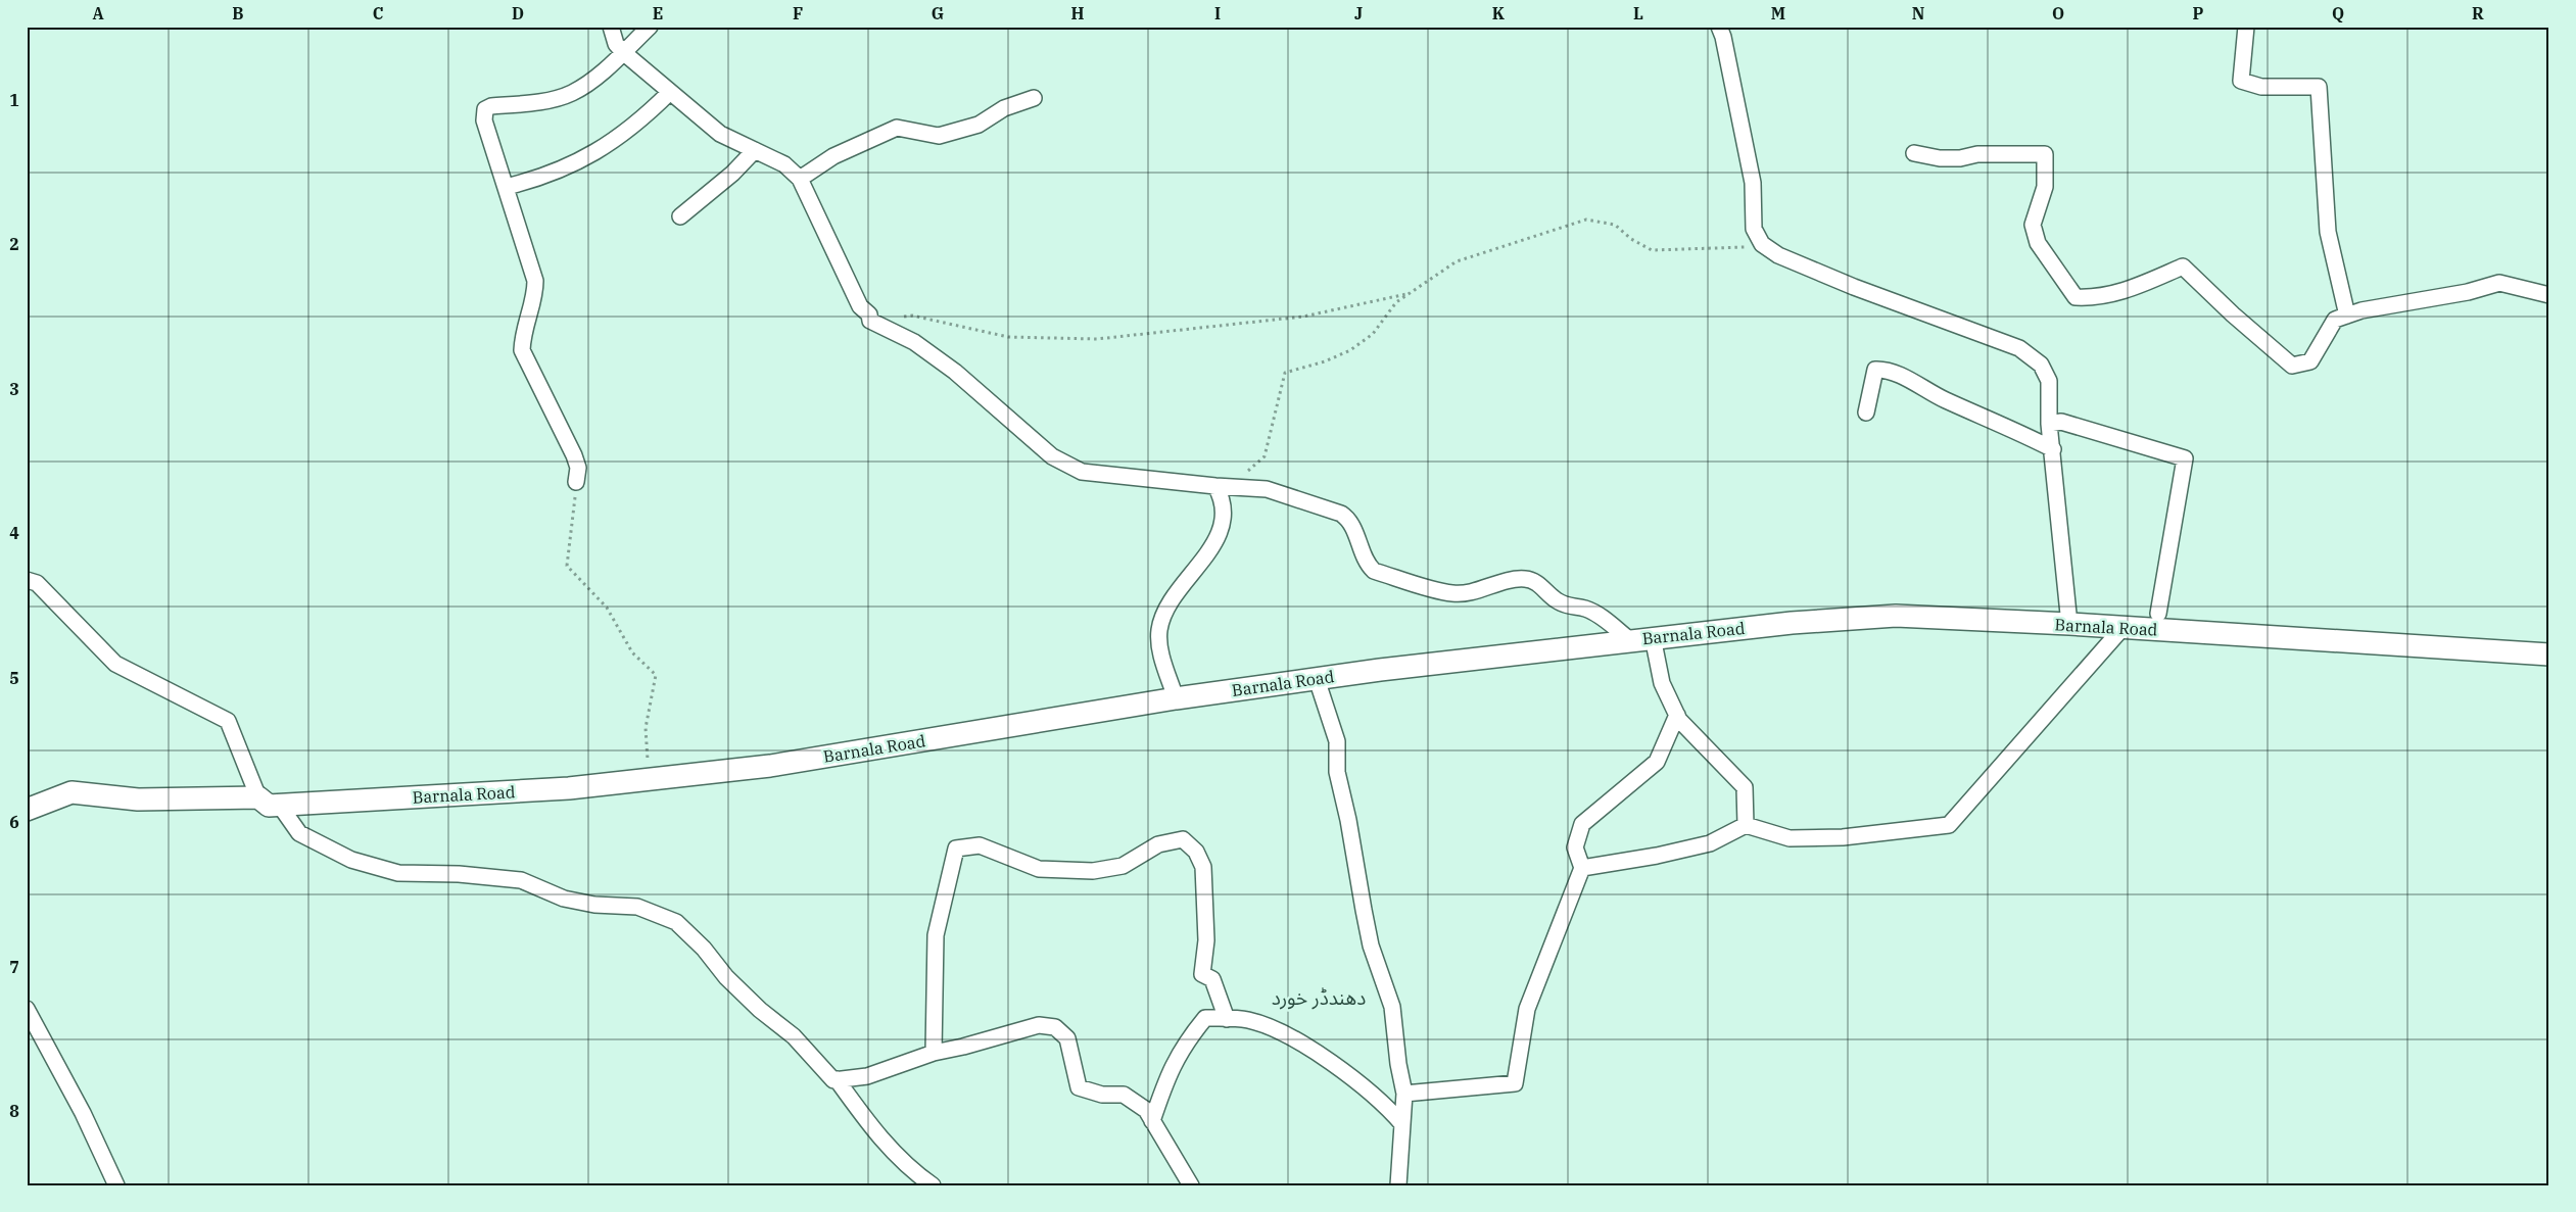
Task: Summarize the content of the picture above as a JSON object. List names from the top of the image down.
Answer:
{
  "streets": {
    "main road": ["Barnala Road"]
  },
  "districts": ["دھندڈر خورد"],
  "grid": {
    "columns": [
      "A",
      "B",
      "C",
      "D",
      "E",
      "F",
      "G",
      "H",
      "I",
      "J",
      "K",
      "L",
      "M",
      "N",
      "O",
      "P",
      "Q",
      "R"
    ],
    "rows": [
      "1",
      "2",
      "3",
      "4",
      "5",
      "6",
      "7",
      "8"
    ]
  }
}
